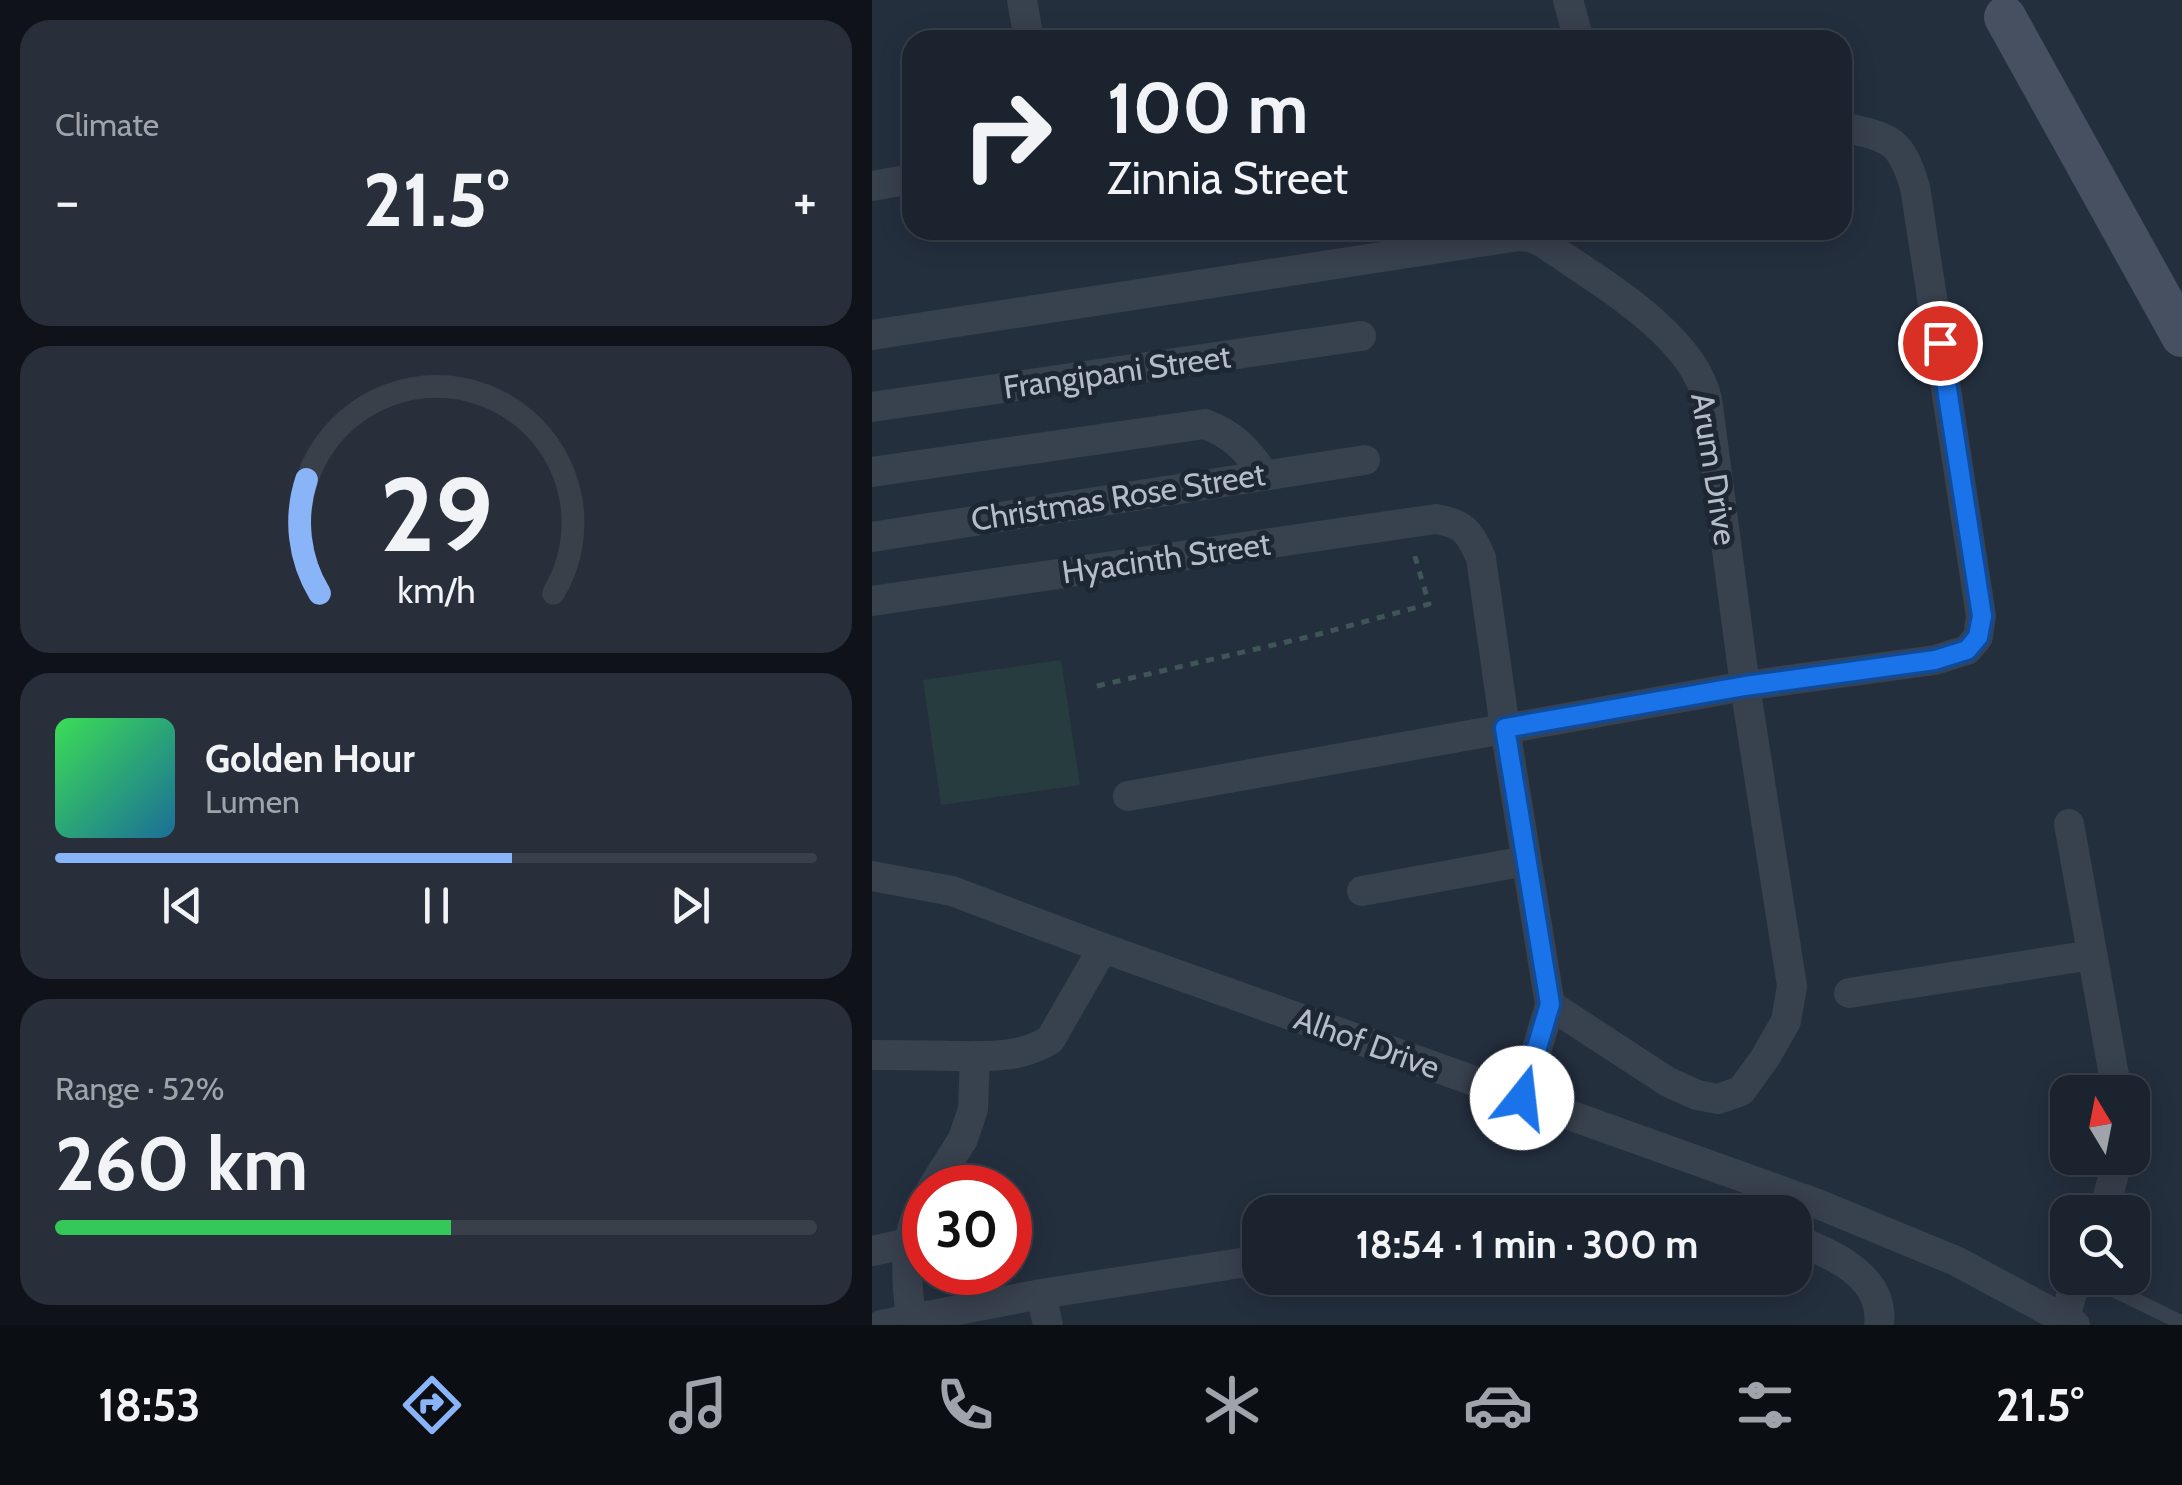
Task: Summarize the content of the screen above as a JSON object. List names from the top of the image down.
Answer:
{
  "streets": {
    "street": [
      "Frangipani Street",
      "Arum Drive",
      "Christmas Rose Street",
      "Hyacinth Street",
      "Alhof Drive"
    ]
  },
  "north": "top",
  "page": {
    "tile": [
      "Climate",
      ["Range · 52%", "260 km"]
    ],
    "turn": ["100 m", "Zinnia Street"],
    "heat": ["−", "21.5°", "+"],
    "song": ["Golden Hour", "Lumen"],
    "limit": "30",
    "trip": "18:54 · 1 min · 300 m",
    "tabs": ["18:53", "21.5°"],
    "gauge": ["29", "km/h"]
  }
}
